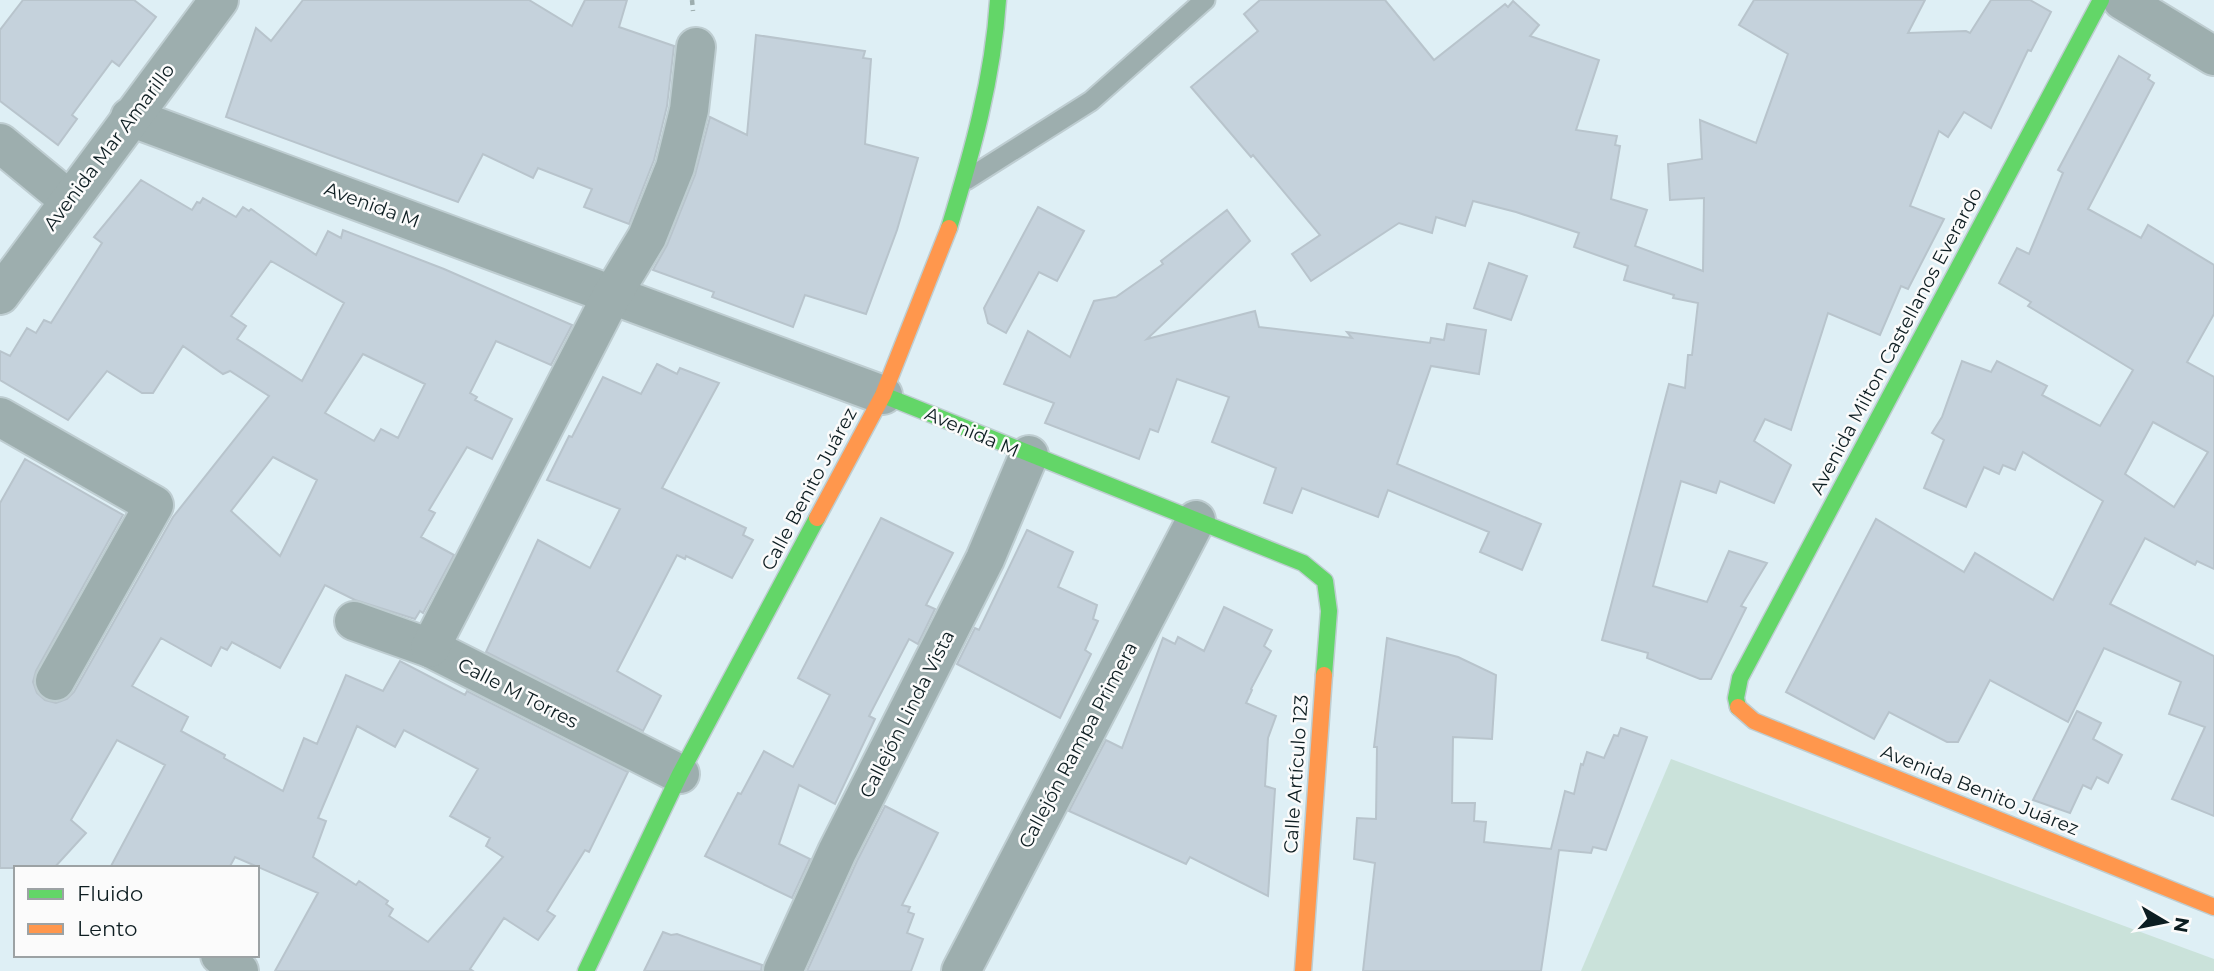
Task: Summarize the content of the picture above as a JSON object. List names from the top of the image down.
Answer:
{
  "streets": {
    "street": [
      "Avenida Mar Amarillo",
      "Avenida M",
      "Avenida Milton Castellanos Everardo",
      "Calle Benito Juárez",
      "Calle M Torres",
      "Callejón Linda Vista",
      "Callejón Rampa Primera",
      "Calle Artículo 123",
      "Avenida Benito Juárez"
    ]
  },
  "crossings": [
    ["Avenida Mar Amarillo", "Avenida M"],
    ["Avenida M", "Calle Benito Juárez"],
    ["Avenida M", "Callejón Linda Vista"],
    ["Avenida M", "Callejón Rampa Primera"],
    ["Avenida M", "Calle Artículo 123"],
    ["Avenida Milton Castellanos Everardo", "Avenida Benito Juárez"],
    ["Calle Benito Juárez", "Calle M Torres"]
  ],
  "legend": ["Fluido", "Lento"],
  "north": "right"
}
